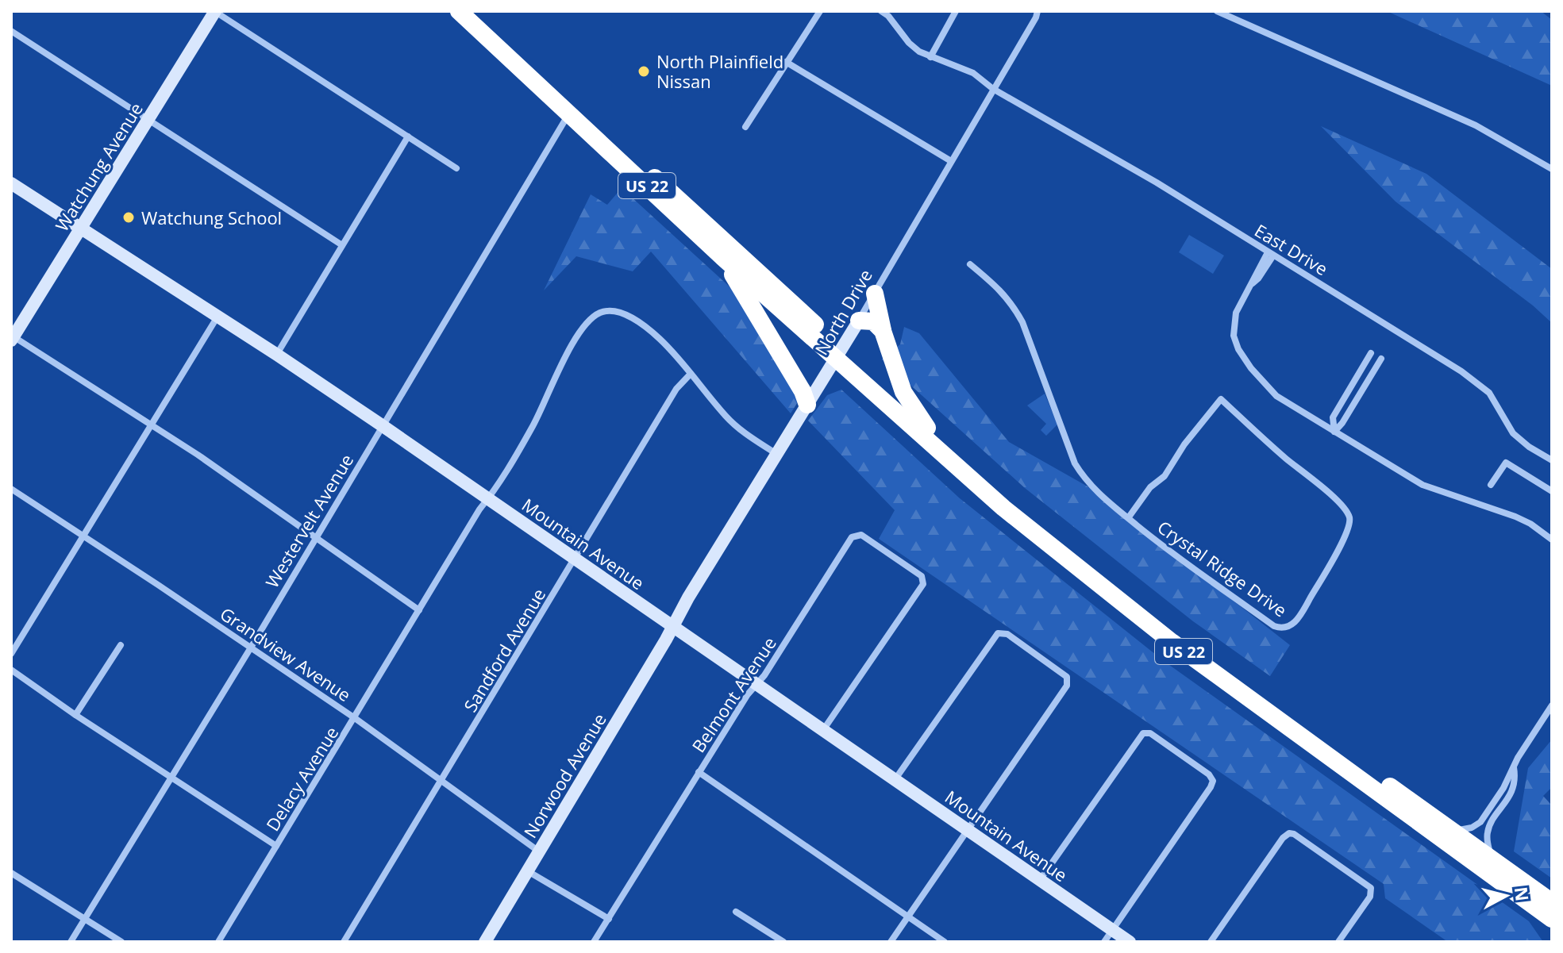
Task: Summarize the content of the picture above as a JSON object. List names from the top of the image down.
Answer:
{
  "streets": {
    "highway": ["US 22"],
    "street": [
      "Watchung Avenue",
      "East Drive",
      "North Drive",
      "Westervelt Avenue",
      "Mountain Avenue",
      "Crystal Ridge Drive",
      "Sandford Avenue",
      "Grandview Avenue",
      "Belmont Avenue",
      "Norwood Avenue",
      "Delacy Avenue"
    ]
  },
  "crossings": [
    ["Watchung Avenue", "Mountain Avenue"],
    ["US 22", "North Drive"],
    ["US 22", "Westervelt Avenue"],
    ["East Drive", "North Drive"],
    ["North Drive", "Mountain Avenue"],
    ["North Drive", "Norwood Avenue"],
    ["Westervelt Avenue", "Mountain Avenue"],
    ["Westervelt Avenue", "Grandview Avenue"],
    ["Mountain Avenue", "Sandford Avenue"],
    ["Mountain Avenue", "Belmont Avenue"],
    ["Mountain Avenue", "Norwood Avenue"],
    ["Mountain Avenue", "Delacy Avenue"],
    ["Sandford Avenue", "Grandview Avenue"],
    ["Sandford Avenue", "Delacy Avenue"],
    ["Grandview Avenue", "Norwood Avenue"],
    ["Grandview Avenue", "Delacy Avenue"]
  ],
  "places": ["North Plainfield Nissan", "Watchung School"],
  "north": "right"
}
